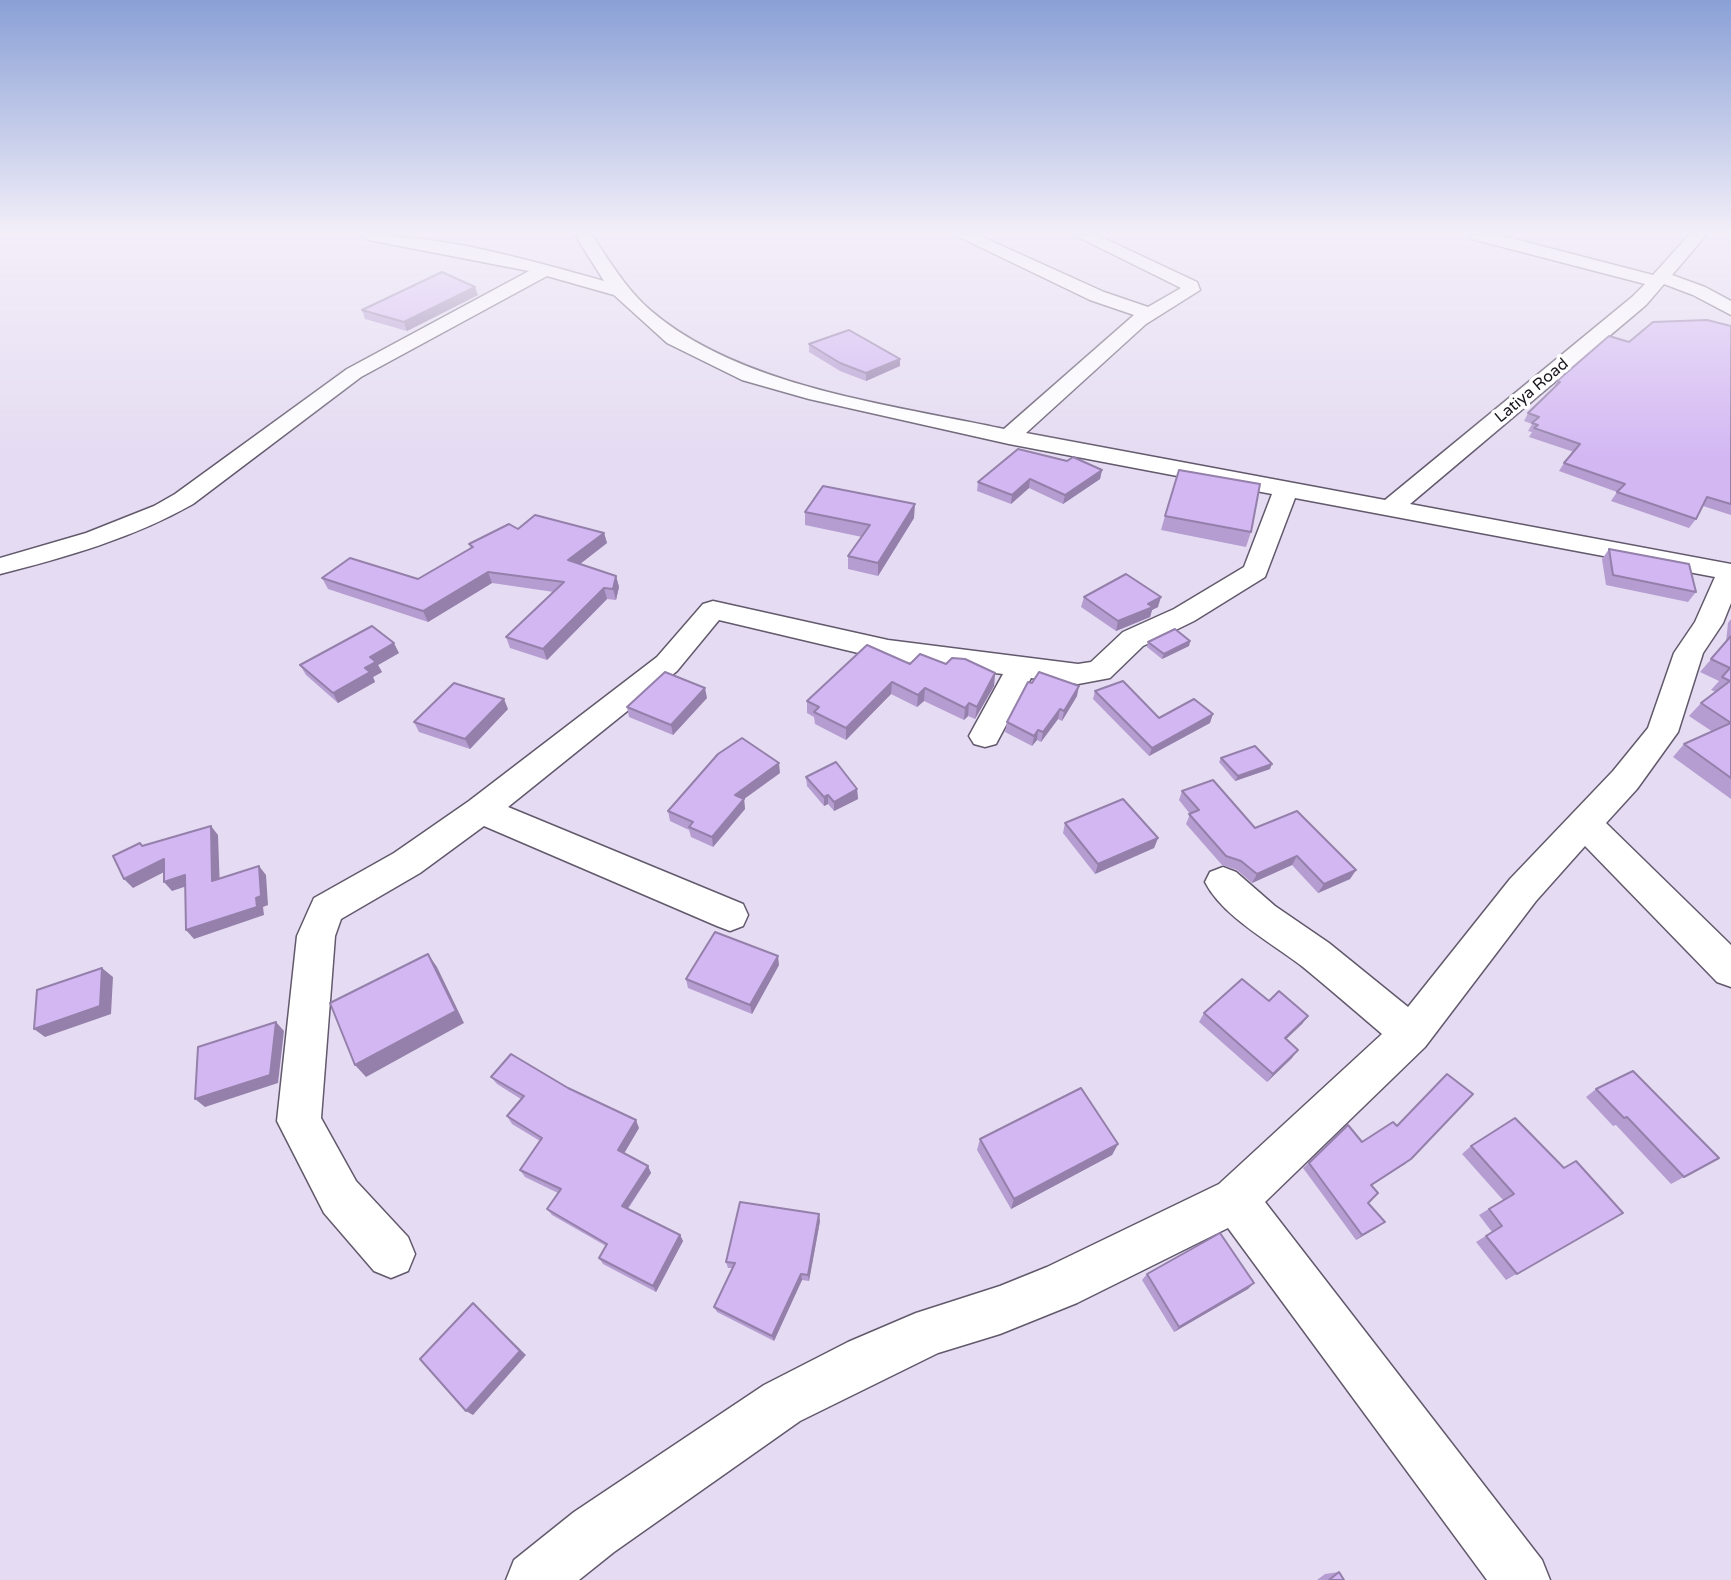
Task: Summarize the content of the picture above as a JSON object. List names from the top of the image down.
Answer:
{
  "streets": {
    "street": ["Latiya Road"]
  }
}
